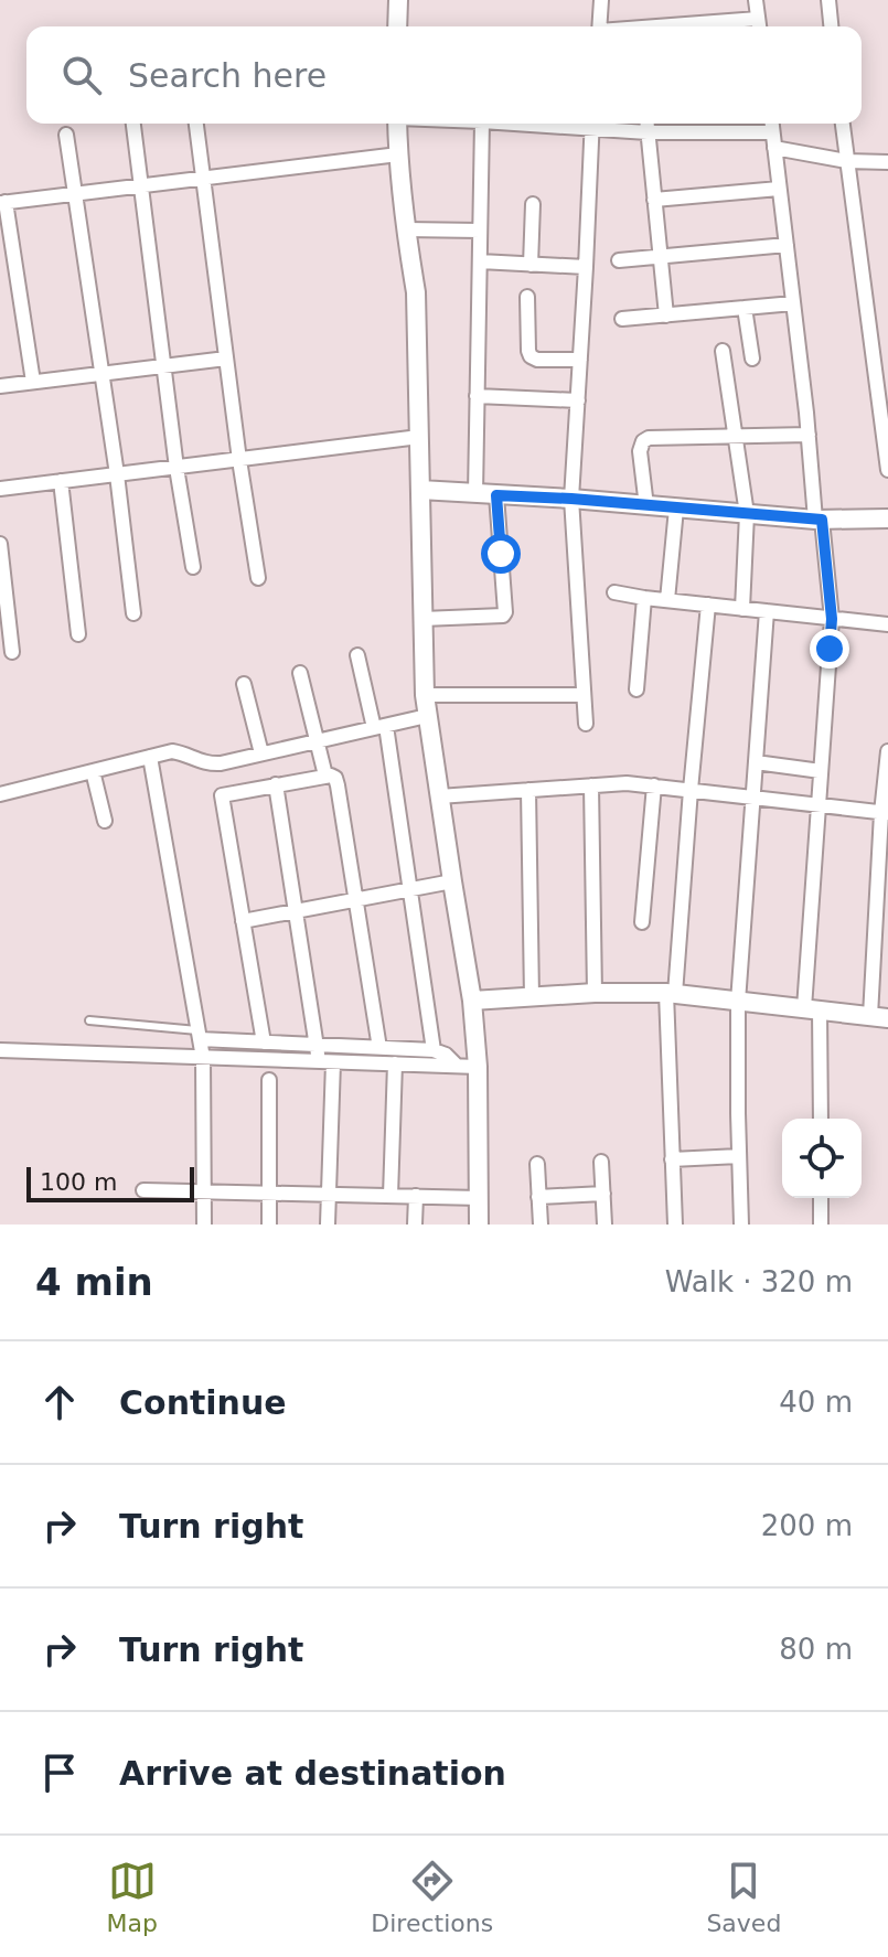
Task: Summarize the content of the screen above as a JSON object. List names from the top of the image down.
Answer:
{
  "scale_bar": "100 m",
  "page": {
    "search": "Search here",
    "scale": "100 m",
    "heading": ["4 min", "Walk · 320 m"],
    "list": [
      ["Continue", "40 m"],
      ["Turn right", "200 m"],
      ["Turn right", "80 m"],
      "Arrive at destination"
    ],
    "nav": ["Map", "Directions", "Saved"]
  }
}
